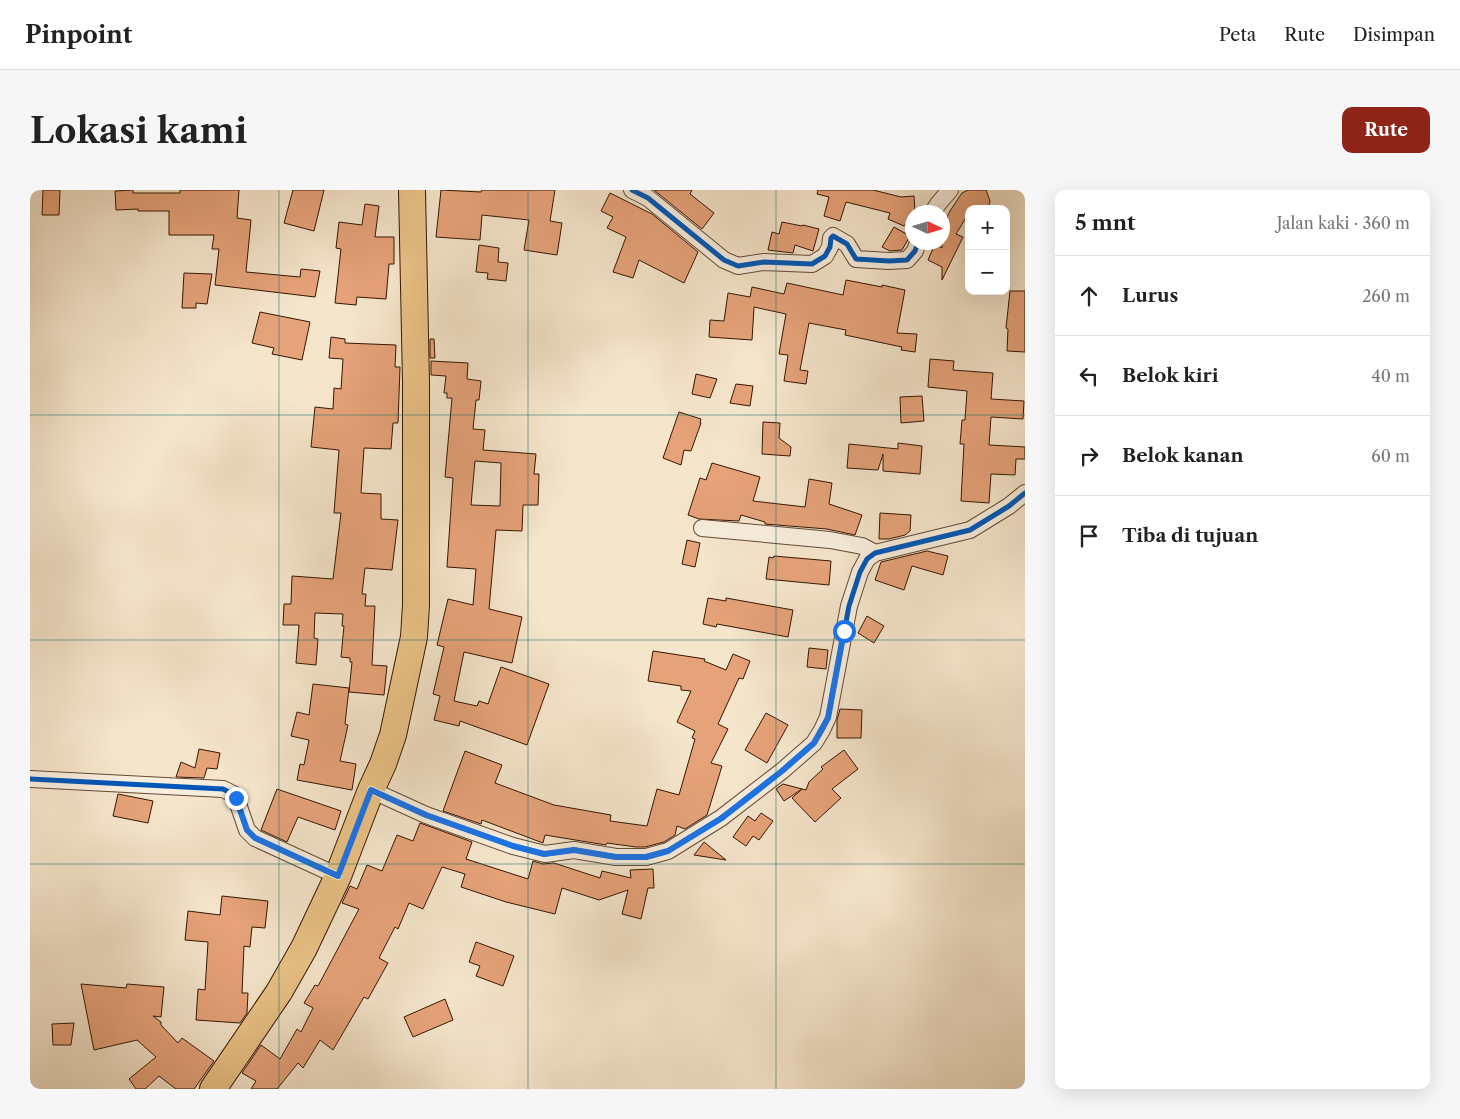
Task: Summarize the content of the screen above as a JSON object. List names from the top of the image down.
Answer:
{
  "north": "right",
  "page": {
    "header": "Pinpoint",
    "nav": ["Peta", "Rute", "Disimpan"],
    "buttons": "Rute",
    "title": "Lokasi kami",
    "heading": ["5 mnt", "Jalan kaki · 360 m"],
    "map_buttons": ["+", "−"],
    "list": [
      ["Lurus", "260 m"],
      ["Belok kiri", "40 m"],
      ["Belok kanan", "60 m"],
      "Tiba di tujuan"
    ]
  }
}
